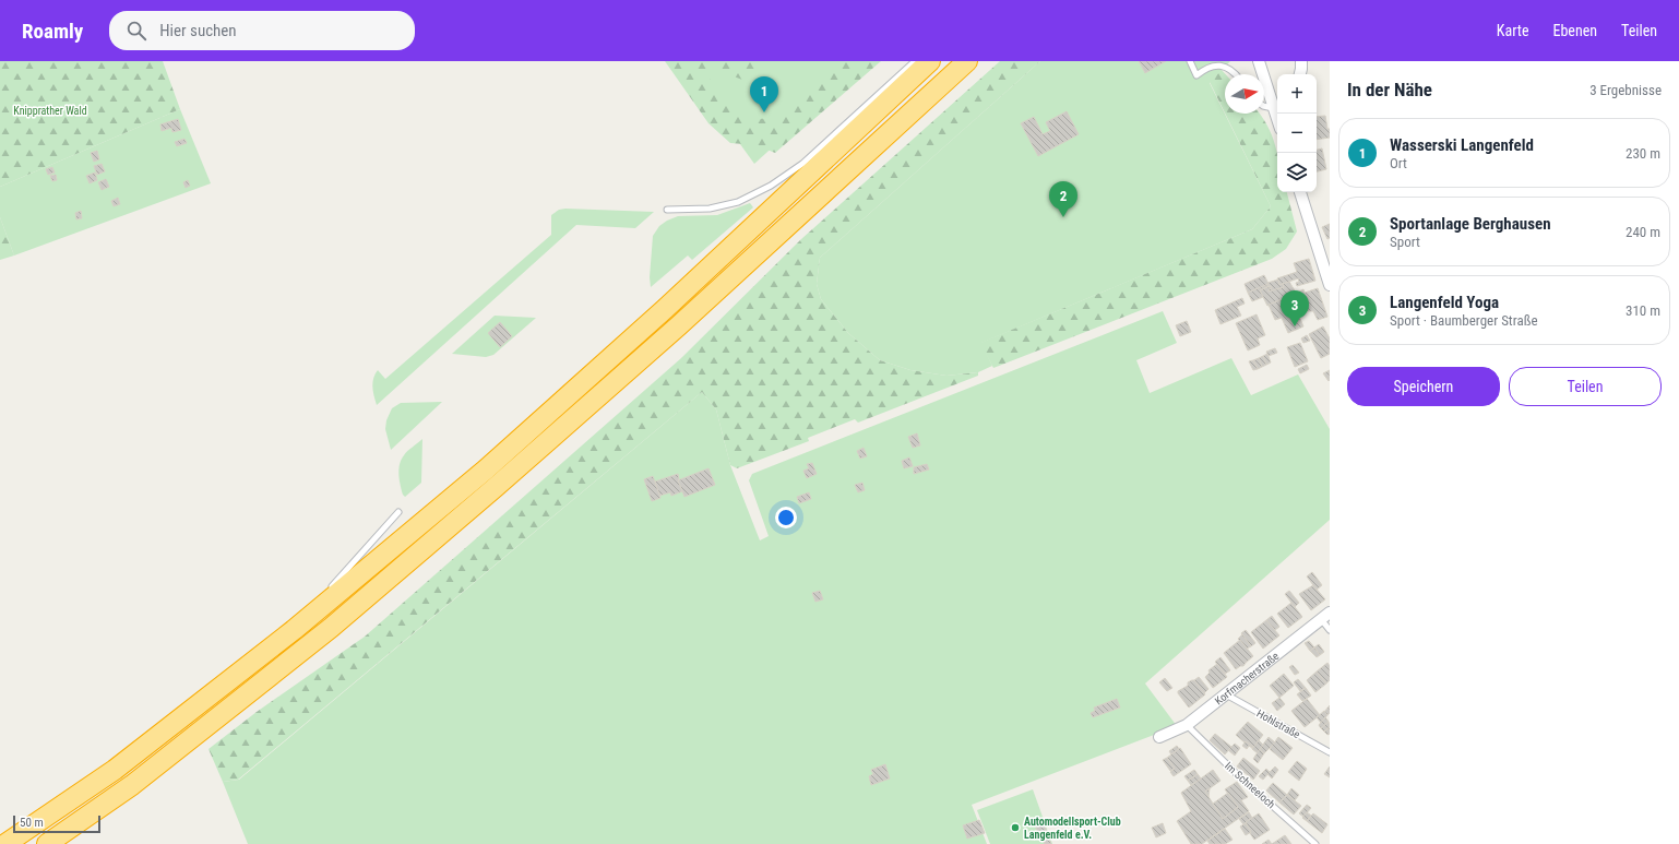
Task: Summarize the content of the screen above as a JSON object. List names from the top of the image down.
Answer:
{
  "streets": {
    "street": ["Korfmacherstraße"],
    "lane": ["Hohlstraße", "Im Schneeloch"]
  },
  "crossings": [
    ["Korfmacherstraße", "Hohlstraße"],
    ["Korfmacherstraße", "Im Schneeloch"]
  ],
  "parks": ["Knipprather Wald"],
  "places": ["Automodellsport-Club Langenfeld e.V."],
  "scale_bar": "50 m",
  "north": "right",
  "page": {
    "header": "Roamly",
    "search": "Hier suchen",
    "nav": ["Karte", "Ebenen", "Teilen"],
    "heading": ["In der Nähe", "3 Ergebnisse"],
    "map_buttons": ["+", "−"],
    "pins": ["1", "2", "3"],
    "list": [
      {
        "mark": "1",
        "name": "Wasserski Langenfeld",
        "note": "Ort",
        "value": "230 m"
      },
      {
        "mark": "2",
        "name": "Sportanlage Berghausen",
        "note": "Sport",
        "value": "240 m"
      },
      {
        "mark": "3",
        "name": "Langenfeld Yoga",
        "note": "Sport · Baumberger Straße",
        "value": "310 m"
      }
    ],
    "buttons": ["Speichern", "Teilen"],
    "scale": "50 m"
  }
}
